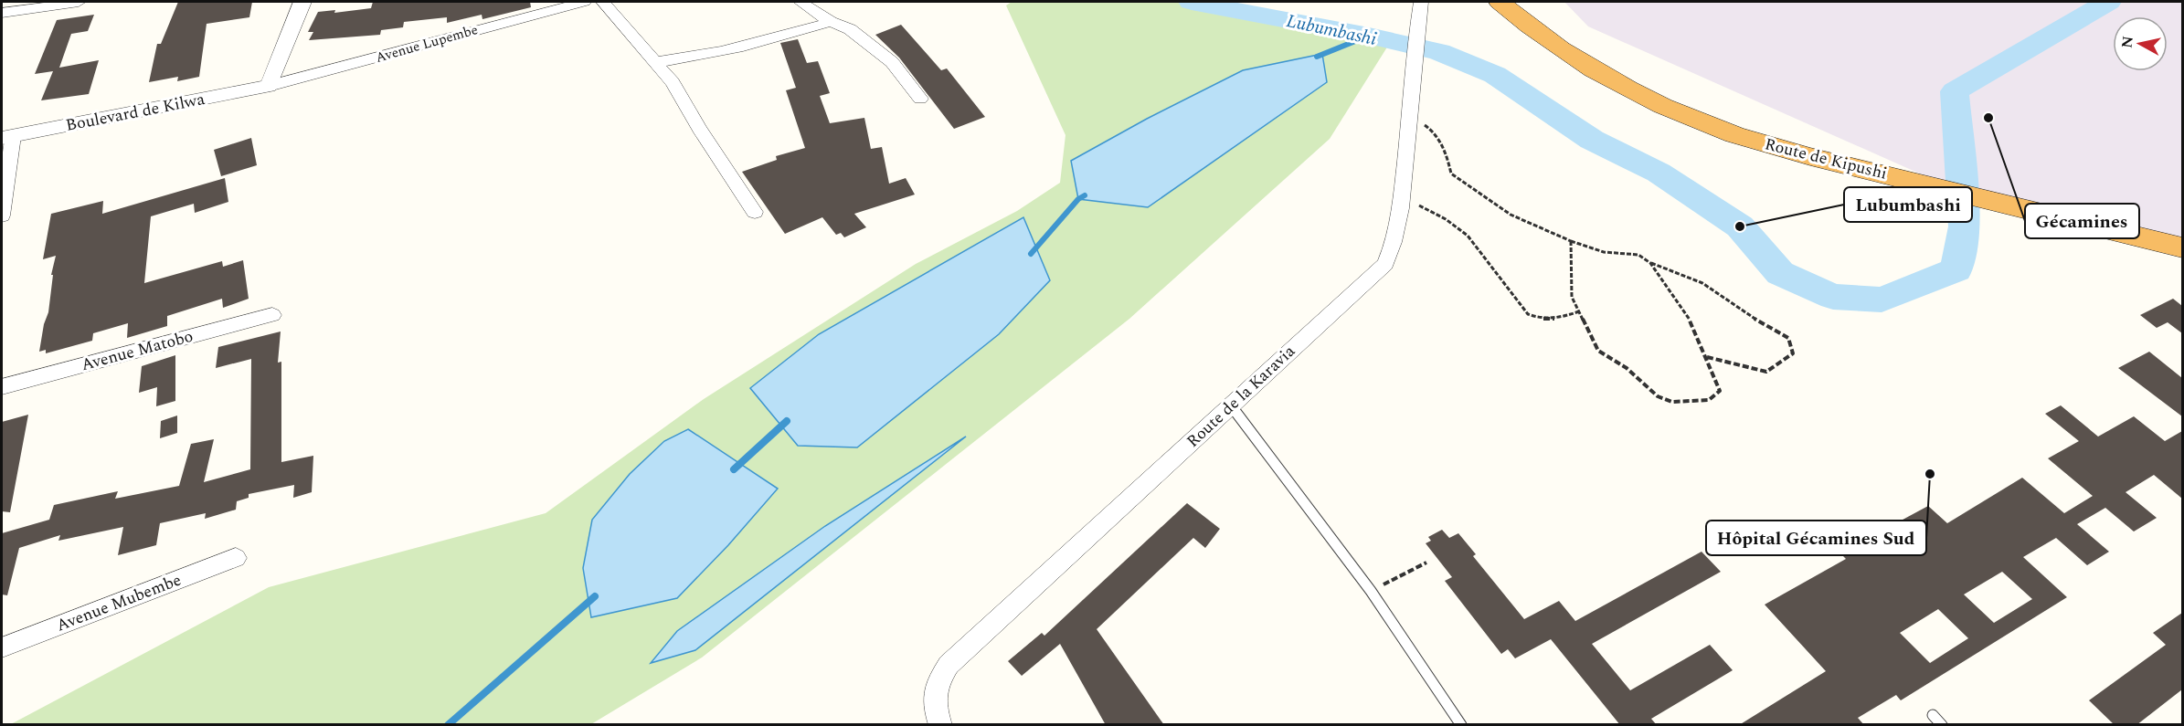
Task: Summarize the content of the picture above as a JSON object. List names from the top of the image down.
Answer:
{
  "streets": {
    "highway": ["Route de Kipushi"],
    "street": [
      "Avenue Lupembe",
      "Boulevard de Kilwa",
      "Avenue Matobo",
      "Route de la Karavia",
      "Avenue Mubembe"
    ]
  },
  "crossings": [
    ["Avenue Lupembe", "Boulevard de Kilwa"]
  ],
  "water": ["Lubumbashi"],
  "places": ["Gécamines", "Lubumbashi", "Hôpital Gécamines Sud"],
  "north": "left"
}
